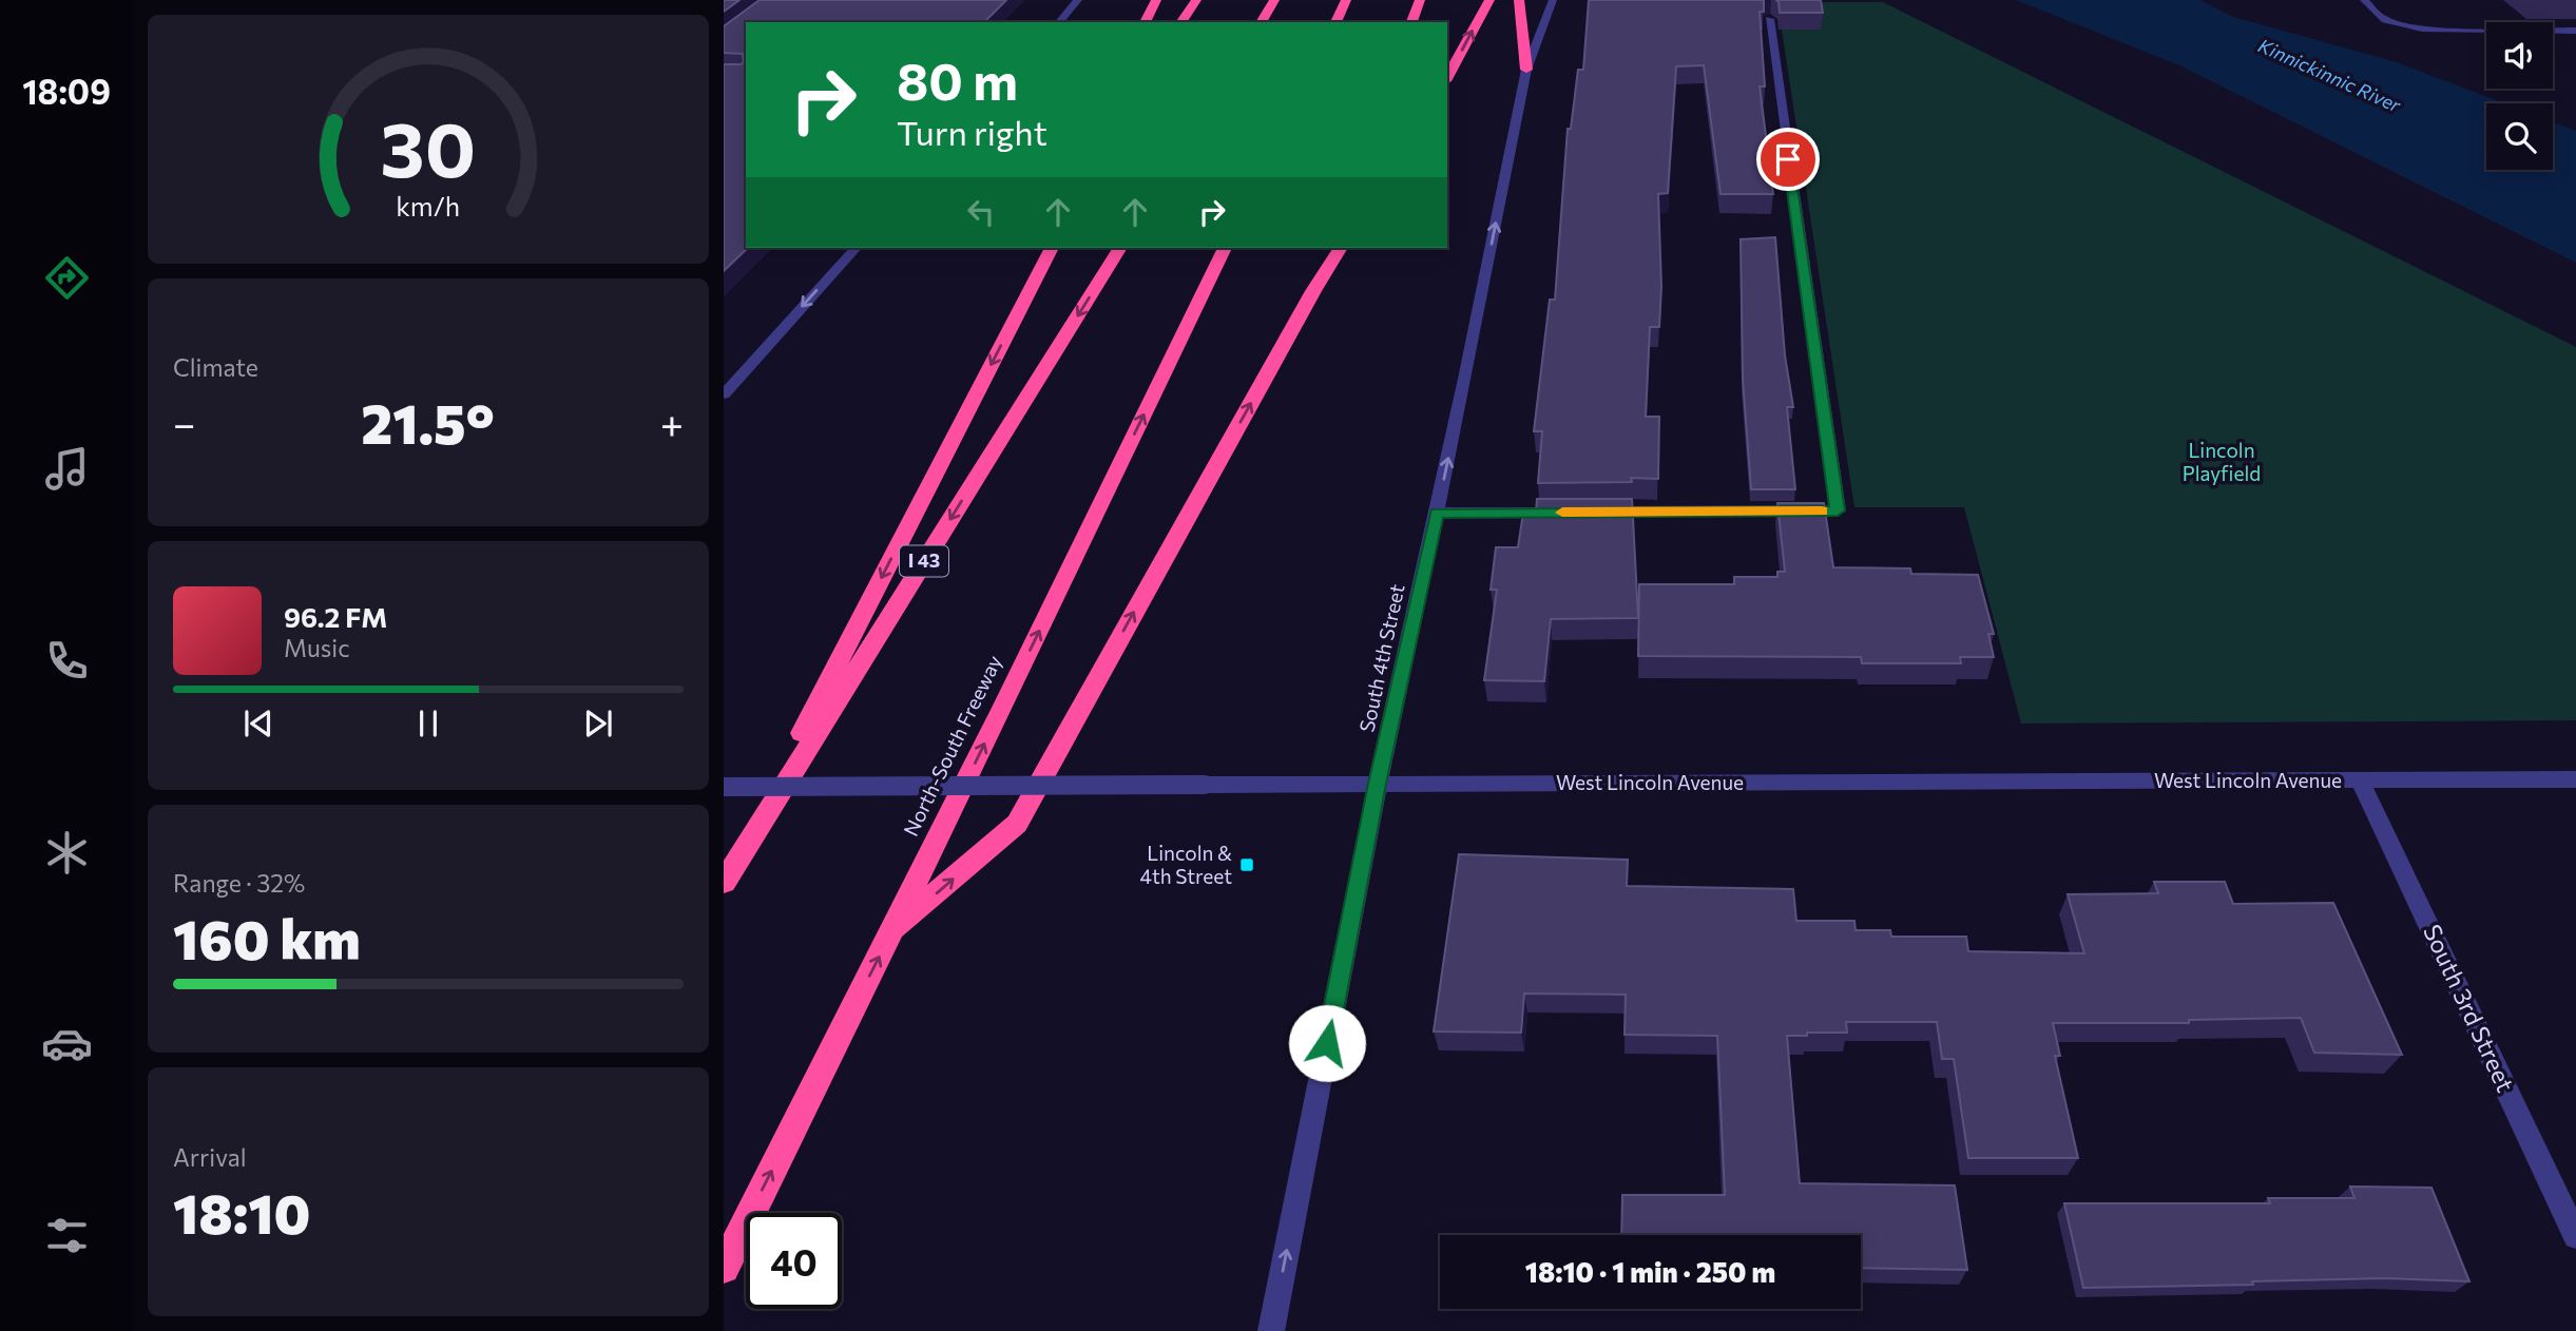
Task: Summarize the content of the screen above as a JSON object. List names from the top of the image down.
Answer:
{
  "streets": {
    "highway": ["I 43", "North-South Freeway"],
    "street": ["South 4th Street", "West Lincoln Avenue", "South 3rd Street"]
  },
  "crossings": [
    ["South 4th Street", "West Lincoln Avenue"],
    ["West Lincoln Avenue", "South 3rd Street"]
  ],
  "one_way": ["South 4th Street"],
  "water": ["Kinnickinnic River"],
  "parks": ["Lincoln Playfield"],
  "places": {
    "transit": ["Lincoln & 4th Street"]
  },
  "page": {
    "tabs": "18:09",
    "turn": ["80 m", "Turn right"],
    "tile": [
      "Climate",
      ["Range · 32%", "160 km"],
      ["Arrival", "18:10"]
    ],
    "heat": ["−", "21.5°", "+"],
    "song": ["96.2 FM", "Music"],
    "limit": "40",
    "trip": "18:10 · 1 min · 250 m",
    "gauge": ["30", "km/h"]
  }
}
